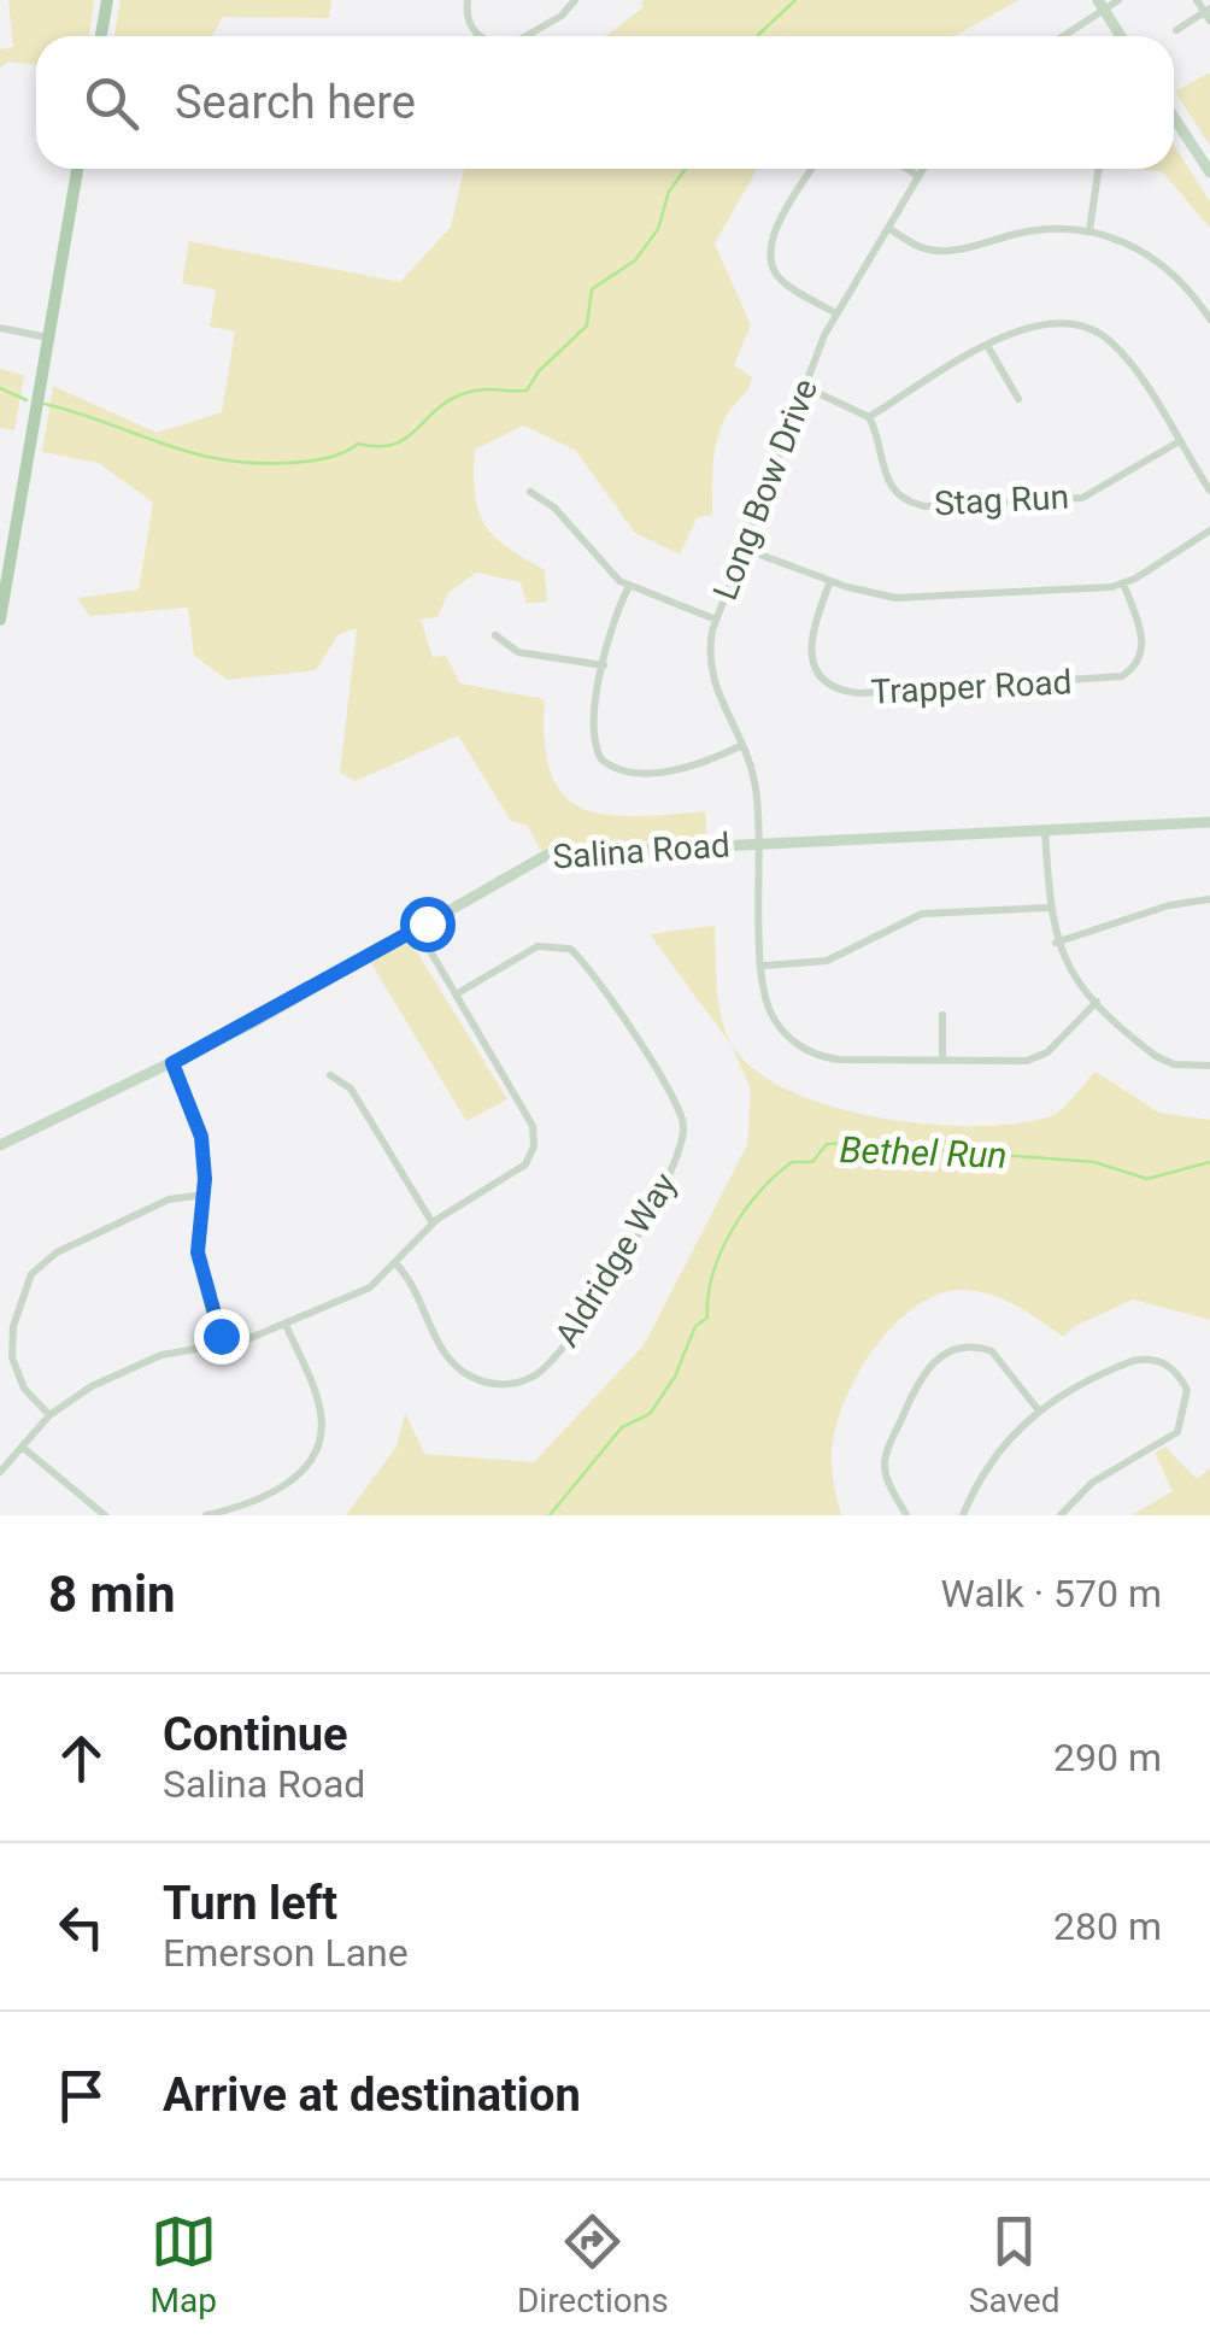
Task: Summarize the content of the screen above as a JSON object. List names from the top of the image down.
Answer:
{
  "streets": {
    "street": [
      "Long Bow Drive",
      "Stag Run",
      "Trapper Road",
      "Salina Road",
      "Aldridge Way"
    ]
  },
  "crossings": [
    ["Long Bow Drive", "Salina Road"]
  ],
  "water": ["Bethel Run"],
  "page": {
    "search": "Search here",
    "heading": ["8 min", "Walk · 570 m"],
    "list": [
      ["Continue", "Salina Road", "290 m"],
      ["Turn left", "Emerson Lane", "280 m"],
      "Arrive at destination"
    ],
    "nav": ["Map", "Directions", "Saved"]
  }
}
